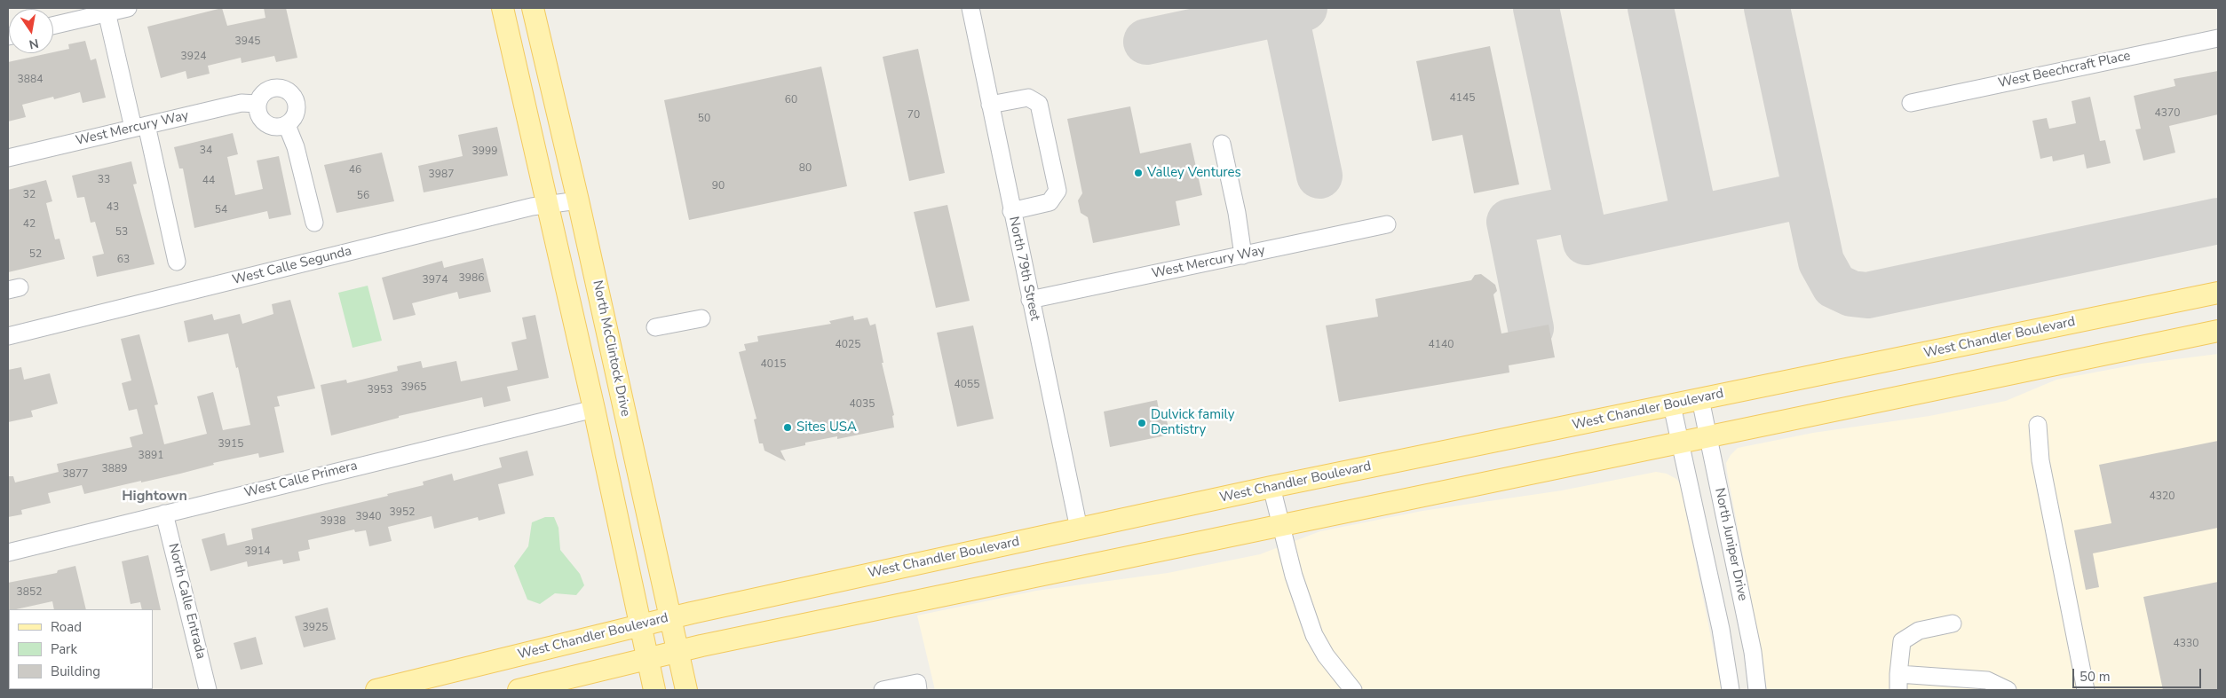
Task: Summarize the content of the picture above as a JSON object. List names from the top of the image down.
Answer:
{
  "streets": {
    "main road": ["West Chandler Boulevard", "North McClintock Drive"],
    "street": [
      "West Beechcraft Place",
      "West Mercury Way",
      "West Calle Segunda",
      "North 79th Street",
      "West Calle Primera",
      "North Juniper Drive",
      "North Calle Entrada"
    ]
  },
  "crossings": [
    ["West Mercury Way", "North 79th Street"],
    ["West Calle Segunda", "North McClintock Drive"],
    ["North 79th Street", "West Chandler Boulevard"],
    ["West Chandler Boulevard", "North McClintock Drive"],
    ["West Chandler Boulevard", "North Juniper Drive"],
    ["West Calle Primera", "North Calle Entrada"]
  ],
  "districts": ["Hightown"],
  "places": ["Valley Ventures", "Dulvick family Dentistry", "Sites USA"],
  "house_numbers": [
    "3945",
    "3924",
    "3884",
    "4145",
    "60",
    "4370",
    "70",
    "50",
    "34",
    "3999",
    "80",
    "46",
    "3987",
    "33",
    "44",
    "90",
    "32",
    "56",
    "43",
    "54",
    "42",
    "53",
    "52",
    "63",
    "3986",
    "3974",
    "4025",
    "4140",
    "4015",
    "4055",
    "3965",
    "3953",
    "4035",
    "3915",
    "3891",
    "3889",
    "3877",
    "4320",
    "3952",
    "3940",
    "3938",
    "3914",
    "3852",
    "3925",
    "4330"
  ],
  "legend": ["Road", "Park", "Building"],
  "scale_bar": "50 m",
  "north": "bottom"
}
